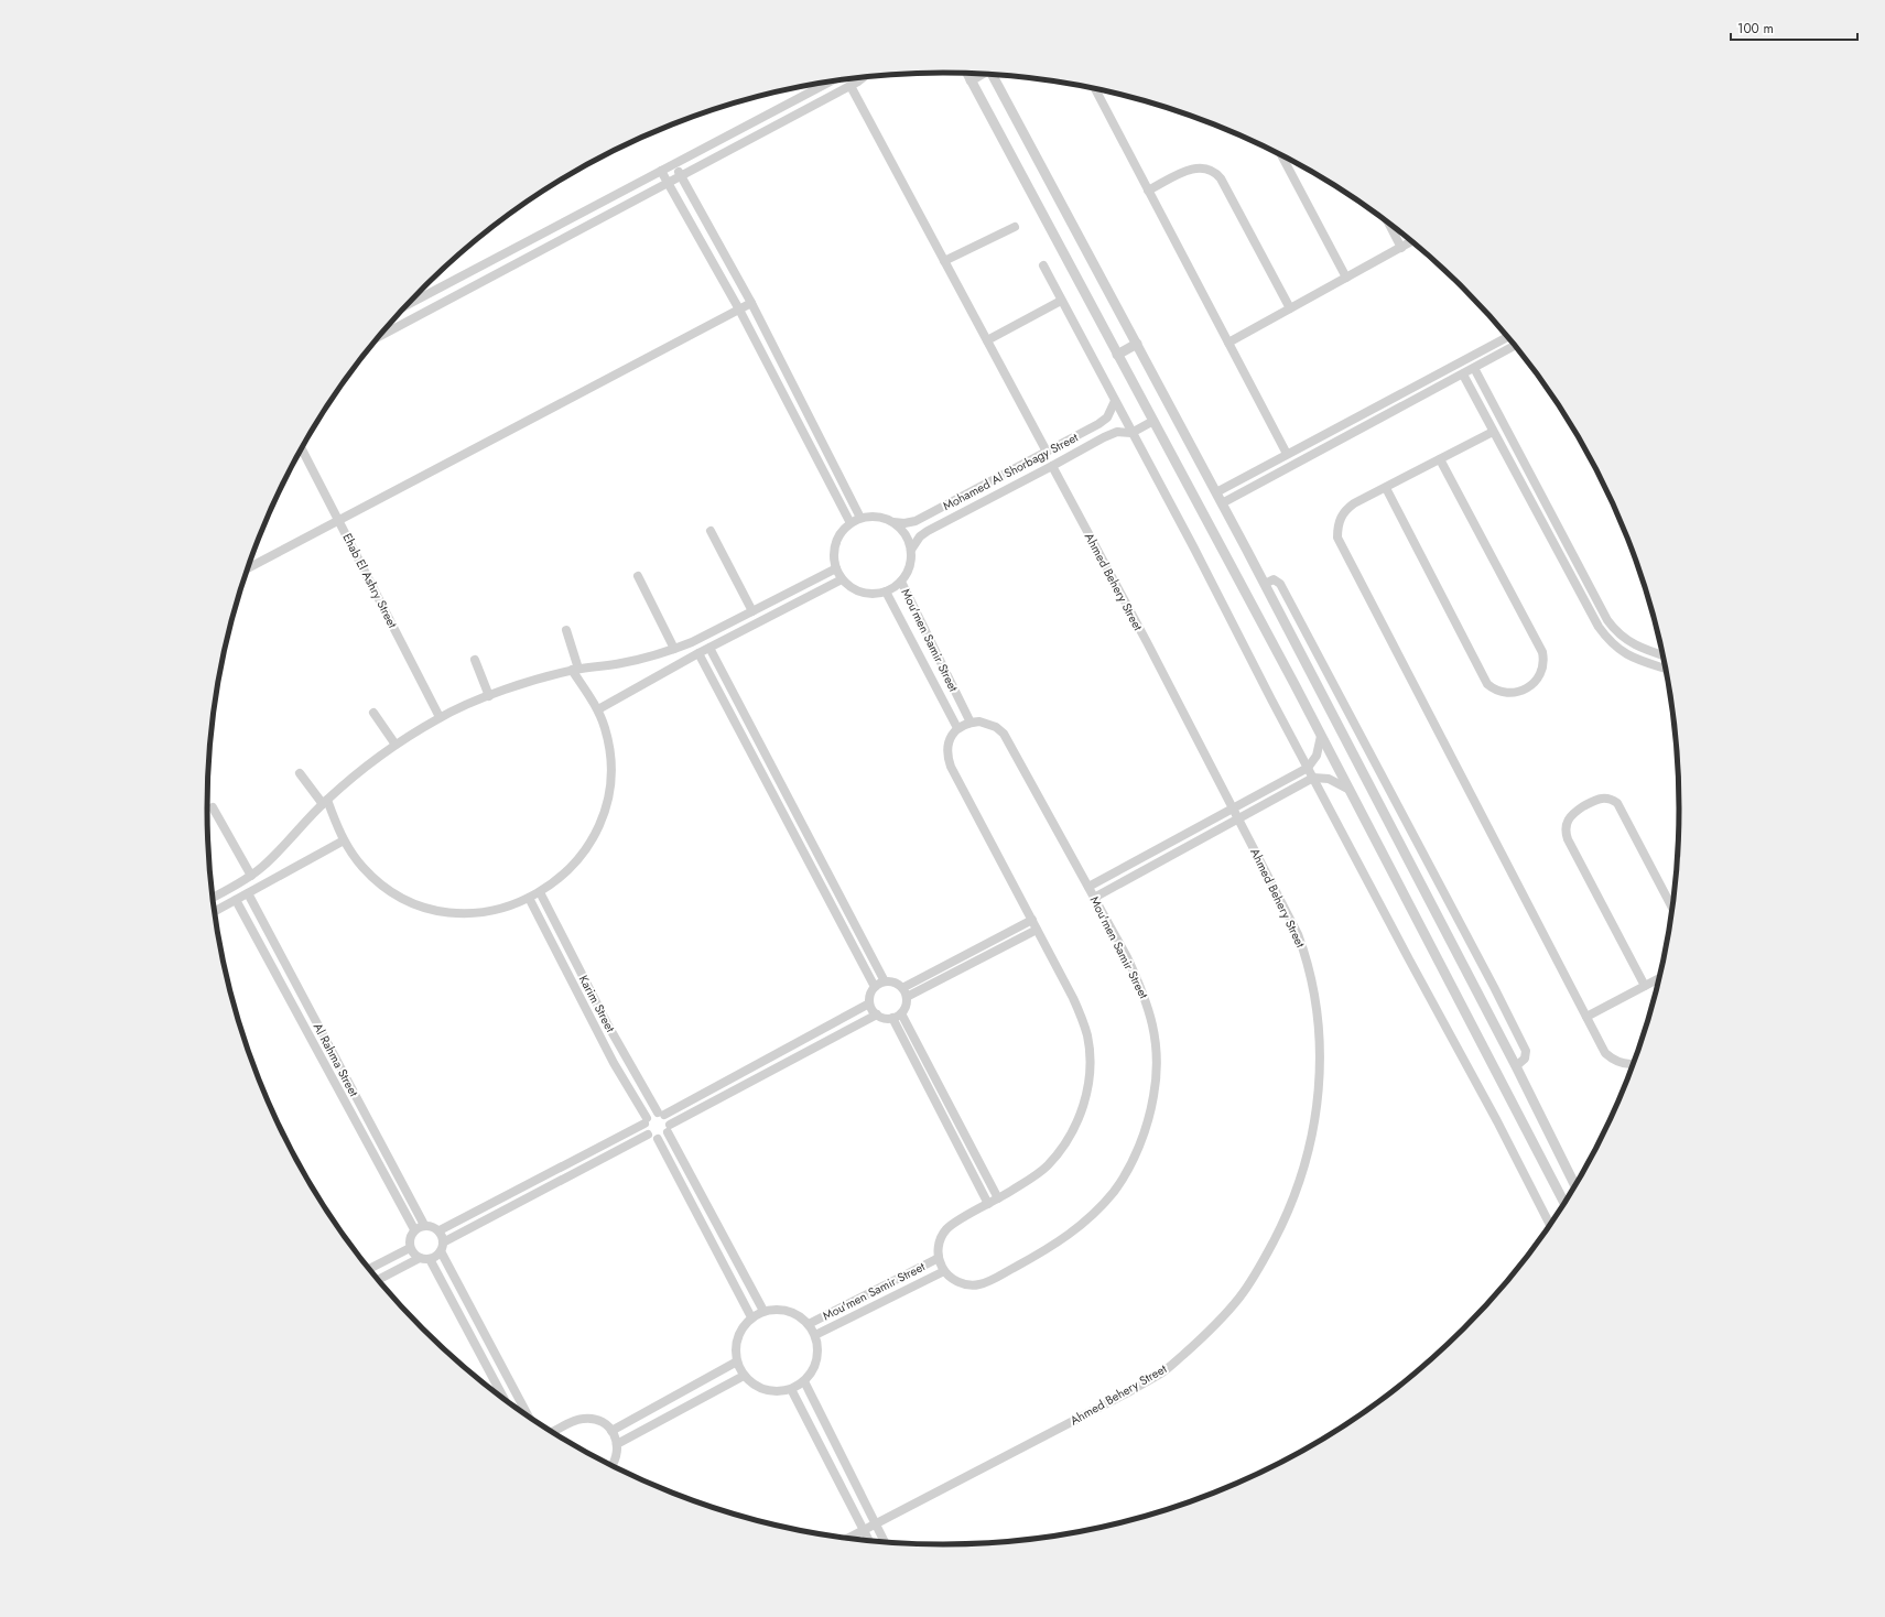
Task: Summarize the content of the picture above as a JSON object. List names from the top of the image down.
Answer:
{
  "streets": {
    "street": [
      "Mohamed Al Shorbagy Street",
      "Ehab El Ashry Street",
      "Ahmed Behery Street",
      "Mou'men Samir Street",
      "Karim Street",
      "Al Rahma Street"
    ]
  },
  "crossings": [
    ["Mohamed Al Shorbagy Street", "Ahmed Behery Street"],
    ["Mohamed Al Shorbagy Street", "Mou'men Samir Street"]
  ],
  "scale_bar": "100 m"
}
